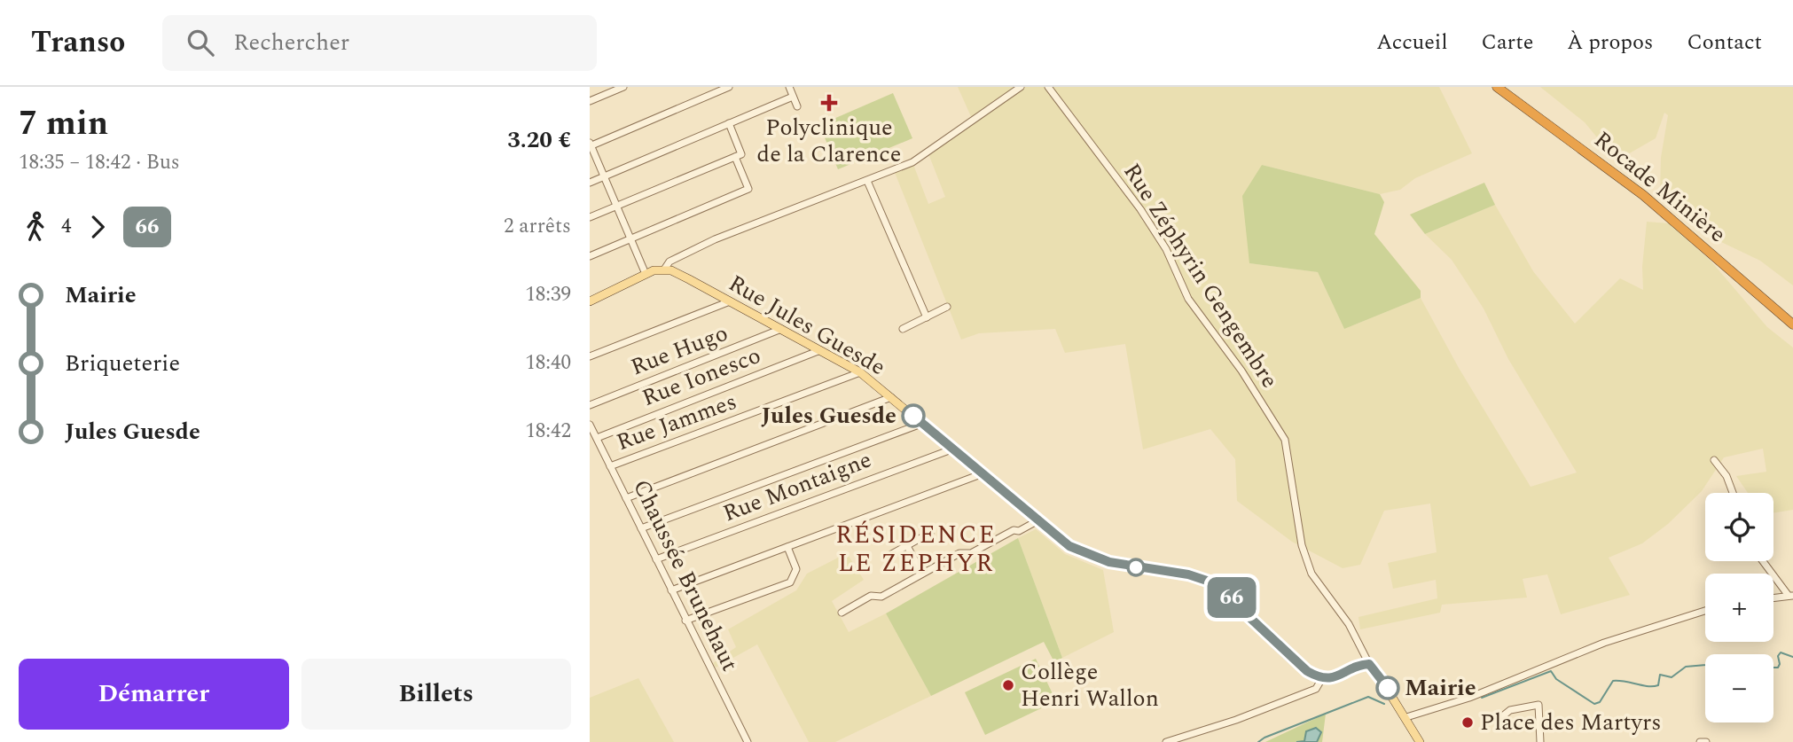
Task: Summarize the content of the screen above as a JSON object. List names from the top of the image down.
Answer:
{
  "streets": {
    "highway": ["Rocade Minière"],
    "main road": ["Rue Jules Guesde"],
    "street": [
      "Rue Zéphyrin Gengembre",
      "Rue Hugo",
      "Rue Ionesco",
      "Rue Jammes",
      "Rue Montaigne",
      "Chaussée Brunehaut"
    ]
  },
  "crossings": [
    ["Rue Jules Guesde", "Rue Hugo"],
    ["Rue Jules Guesde", "Rue Ionesco"],
    ["Rue Jules Guesde", "Rue Jammes"],
    ["Rue Jules Guesde", "Rue Montaigne"],
    ["Rue Ionesco", "Chaussée Brunehaut"],
    ["Rue Jammes", "Chaussée Brunehaut"],
    ["Rue Montaigne", "Chaussée Brunehaut"]
  ],
  "districts": ["RÉSIDENCE LE ZEPHYR"],
  "places": {
    "health": ["Polyclinique de la Clarence"],
    "other": [
      "Jules Guesde",
      "Collège Henri Wallon",
      "Mairie",
      "Place des Martyrs"
    ]
  },
  "lines": ["bus line 66"],
  "page": {
    "header": "Transo",
    "search": "Rechercher",
    "nav": [
      "Accueil",
      "Carte",
      "À propos",
      "Contact"
    ],
    "heading": ["7 min", "18:35 – 18:42 · Bus", "3.20 €"],
    "on_map": "66",
    "legs": ["4", "66", "2 arrêts"],
    "list": [
      {
        "name": "Mairie",
        "value": "18:39"
      },
      {
        "name": "Briqueterie",
        "value": "18:40"
      },
      {
        "name": "Jules Guesde",
        "value": "18:42"
      }
    ],
    "map_buttons": ["+", "−"],
    "buttons": ["Démarrer", "Billets"]
  }
}
